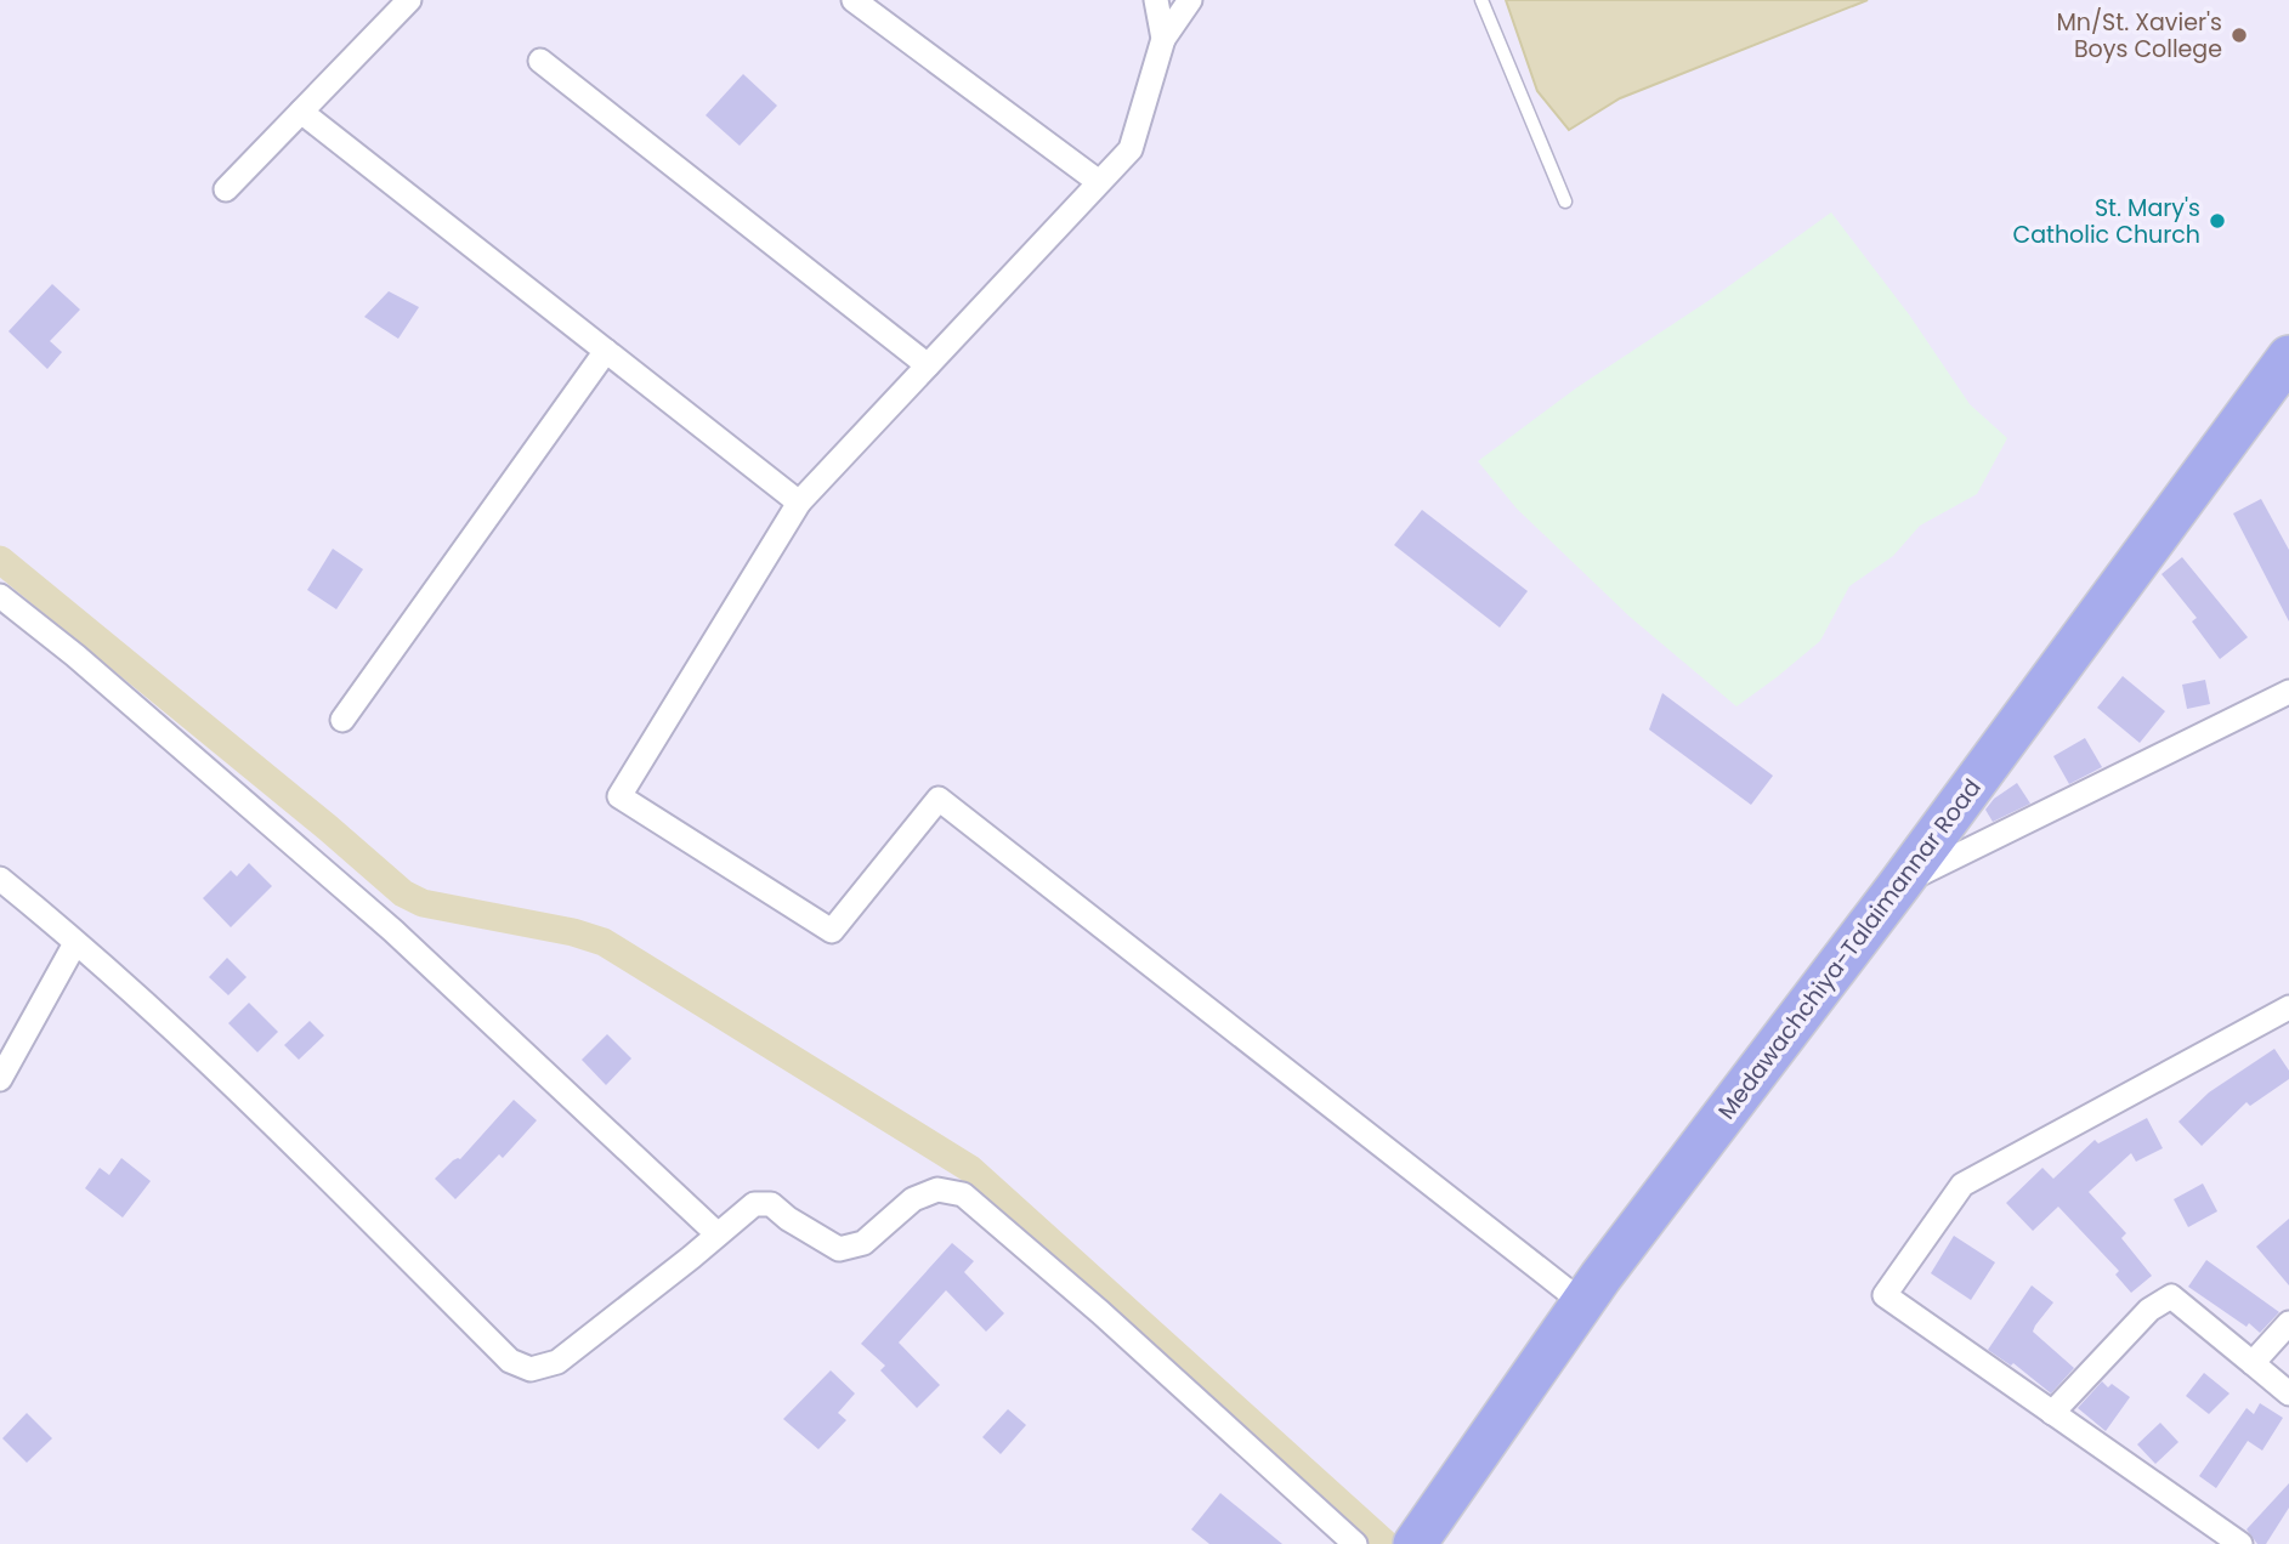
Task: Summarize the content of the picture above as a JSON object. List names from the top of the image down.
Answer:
{
  "streets": {
    "highway": ["Medawachchiya-Talaimannar Road"]
  },
  "places": ["Mn/St. Xavier's Boys College", "St. Mary's Catholic Church"]
}
